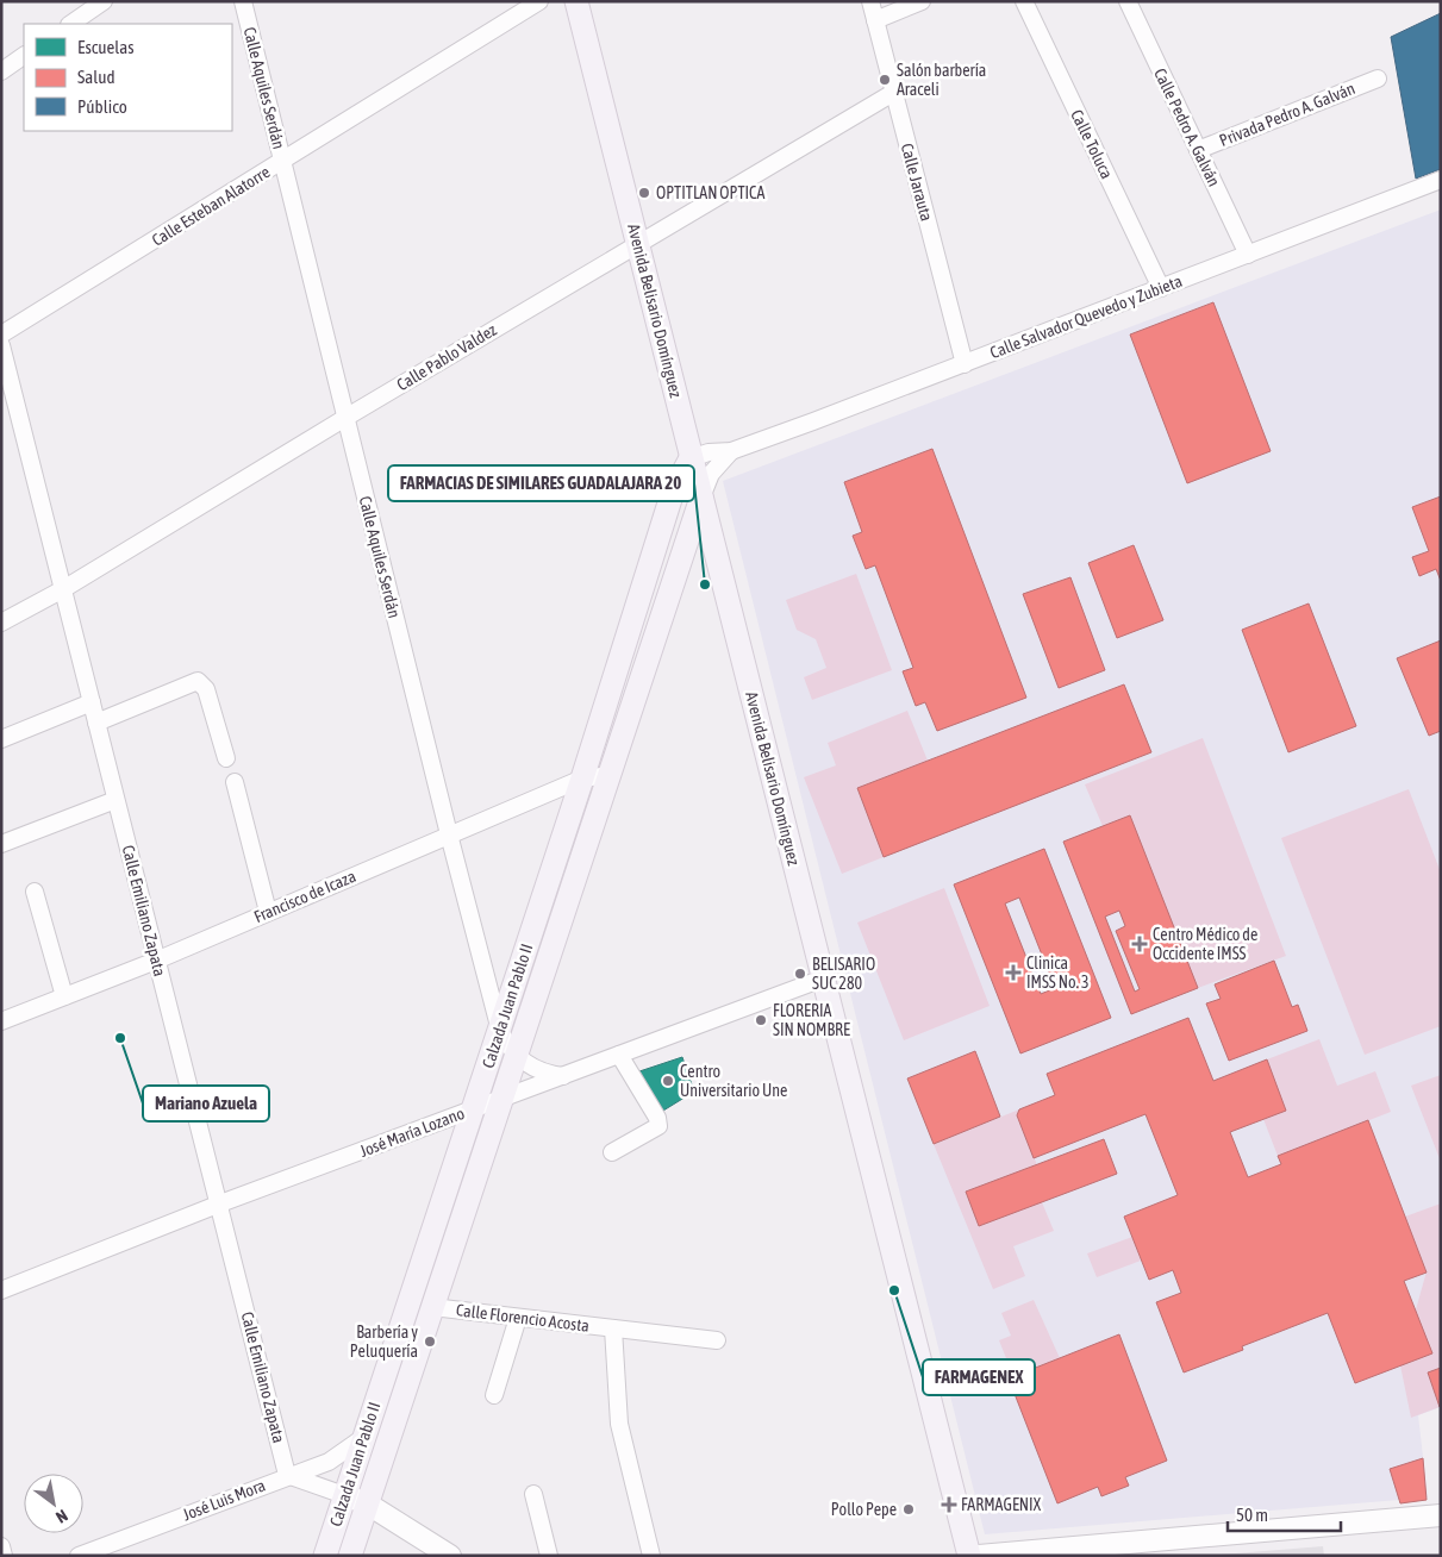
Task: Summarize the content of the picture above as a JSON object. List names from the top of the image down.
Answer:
{
  "streets": {
    "main road": ["Avenida Belisario Domínguez", "Calzada Juan Pablo II"],
    "street": [
      "Calle Aquiles Serdán",
      "Privada Pedro A. Galván",
      "Calle Pedro A. Galván",
      "Calle Toluca",
      "Calle Jarauta",
      "Calle Esteban Alatorre",
      "Calle Salvador Quevedo y Zubieta",
      "Calle Pablo Valdez",
      "Francisco de Icaza",
      "Calle Emiliano Zapata",
      "José María Lozano",
      "Calle Florencio Acosta",
      "José Luis Mora"
    ]
  },
  "crossings": [
    ["Calle Aquiles Serdán", "Calle Esteban Alatorre"],
    ["Calle Aquiles Serdán", "Calle Pablo Valdez"],
    ["Calle Aquiles Serdán", "Francisco de Icaza"],
    ["Calle Aquiles Serdán", "Calzada Juan Pablo II"],
    ["Calle Aquiles Serdán", "José María Lozano"],
    ["Privada Pedro A. Galván", "Calle Pedro A. Galván"],
    ["Calle Pedro A. Galván", "Calle Salvador Quevedo y Zubieta"],
    ["Calle Toluca", "Calle Salvador Quevedo y Zubieta"],
    ["Calle Jarauta", "Calle Salvador Quevedo y Zubieta"],
    ["Calle Jarauta", "Calle Pablo Valdez"],
    ["Avenida Belisario Domínguez", "Calle Salvador Quevedo y Zubieta"],
    ["Avenida Belisario Domínguez", "Calle Pablo Valdez"],
    ["Avenida Belisario Domínguez", "Calzada Juan Pablo II"],
    ["Avenida Belisario Domínguez", "José María Lozano"],
    ["Calle Salvador Quevedo y Zubieta", "Calzada Juan Pablo II"],
    ["Calle Pablo Valdez", "Calle Emiliano Zapata"],
    ["Francisco de Icaza", "Calle Emiliano Zapata"],
    ["Francisco de Icaza", "Calzada Juan Pablo II"],
    ["Calle Emiliano Zapata", "José María Lozano"],
    ["Calle Emiliano Zapata", "José Luis Mora"],
    ["Calzada Juan Pablo II", "José María Lozano"],
    ["Calzada Juan Pablo II", "Calle Florencio Acosta"],
    ["Calzada Juan Pablo II", "José Luis Mora"]
  ],
  "places": {
    "other": [
      "Salón barbería Araceli",
      "OPTITLAN OPTICA",
      "FARMACIAS DE SIMILARES GUADALAJARA 20",
      "BELISARIO SUC 280",
      "FLORERIA SIN NOMBRE",
      "Mariano Azuela",
      "Centro Universitario Une",
      "FARMAGENEX",
      "Barbería y Peluquería",
      "Pollo Pepe"
    ],
    "health": ["Centro Médico de Occidente IMSS", "Clinica IMSS No. 3", "FARMAGENIX"]
  },
  "legend": ["Escuelas", "Salud", "Público"],
  "scale_bar": "50 m",
  "north": "bottom right"
}
